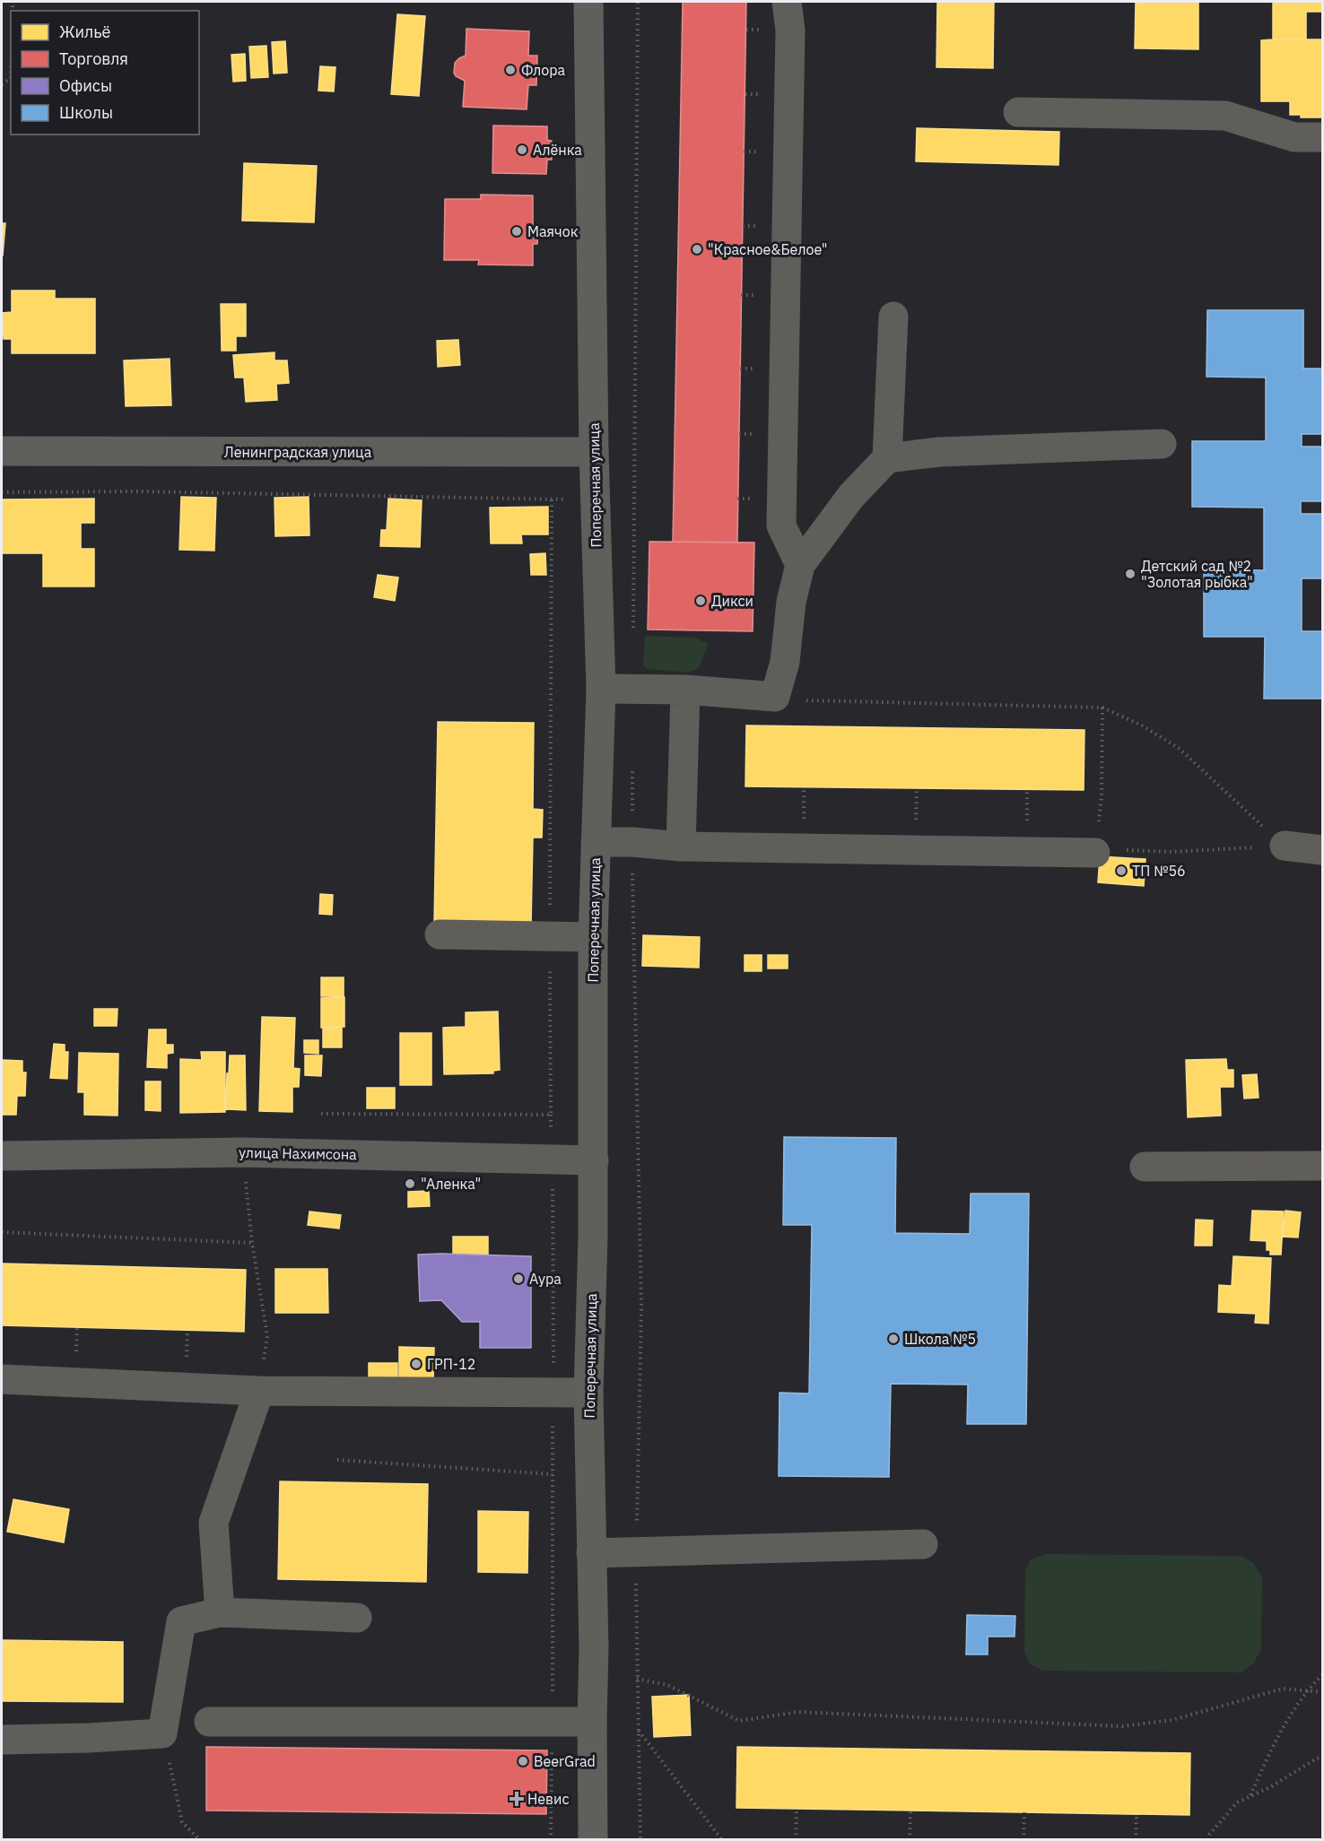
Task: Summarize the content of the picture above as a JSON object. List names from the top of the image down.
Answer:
{
  "streets": {
    "main road": ["Поперечная улица"],
    "street": ["Ленинградская улица", "улица Нахимсона"]
  },
  "crossings": [
    ["Ленинградская улица", "Поперечная улица"],
    ["Поперечная улица", "улица Нахимсона"]
  ],
  "places": {
    "other": [
      "Флора",
      "Алёнка",
      "Маячок",
      "\"Красное&Белое\"",
      "Детский сад №2 \"Золотая рыбка\"",
      "Дикси",
      "ТП №56",
      "\"Аленка\"",
      "Аура",
      "Школа №5",
      "ГРП-12",
      "BeerGrad"
    ],
    "health": ["Невис"]
  },
  "legend": [
    "Жильё",
    "Торговля",
    "Офисы",
    "Школы"
  ]
}
